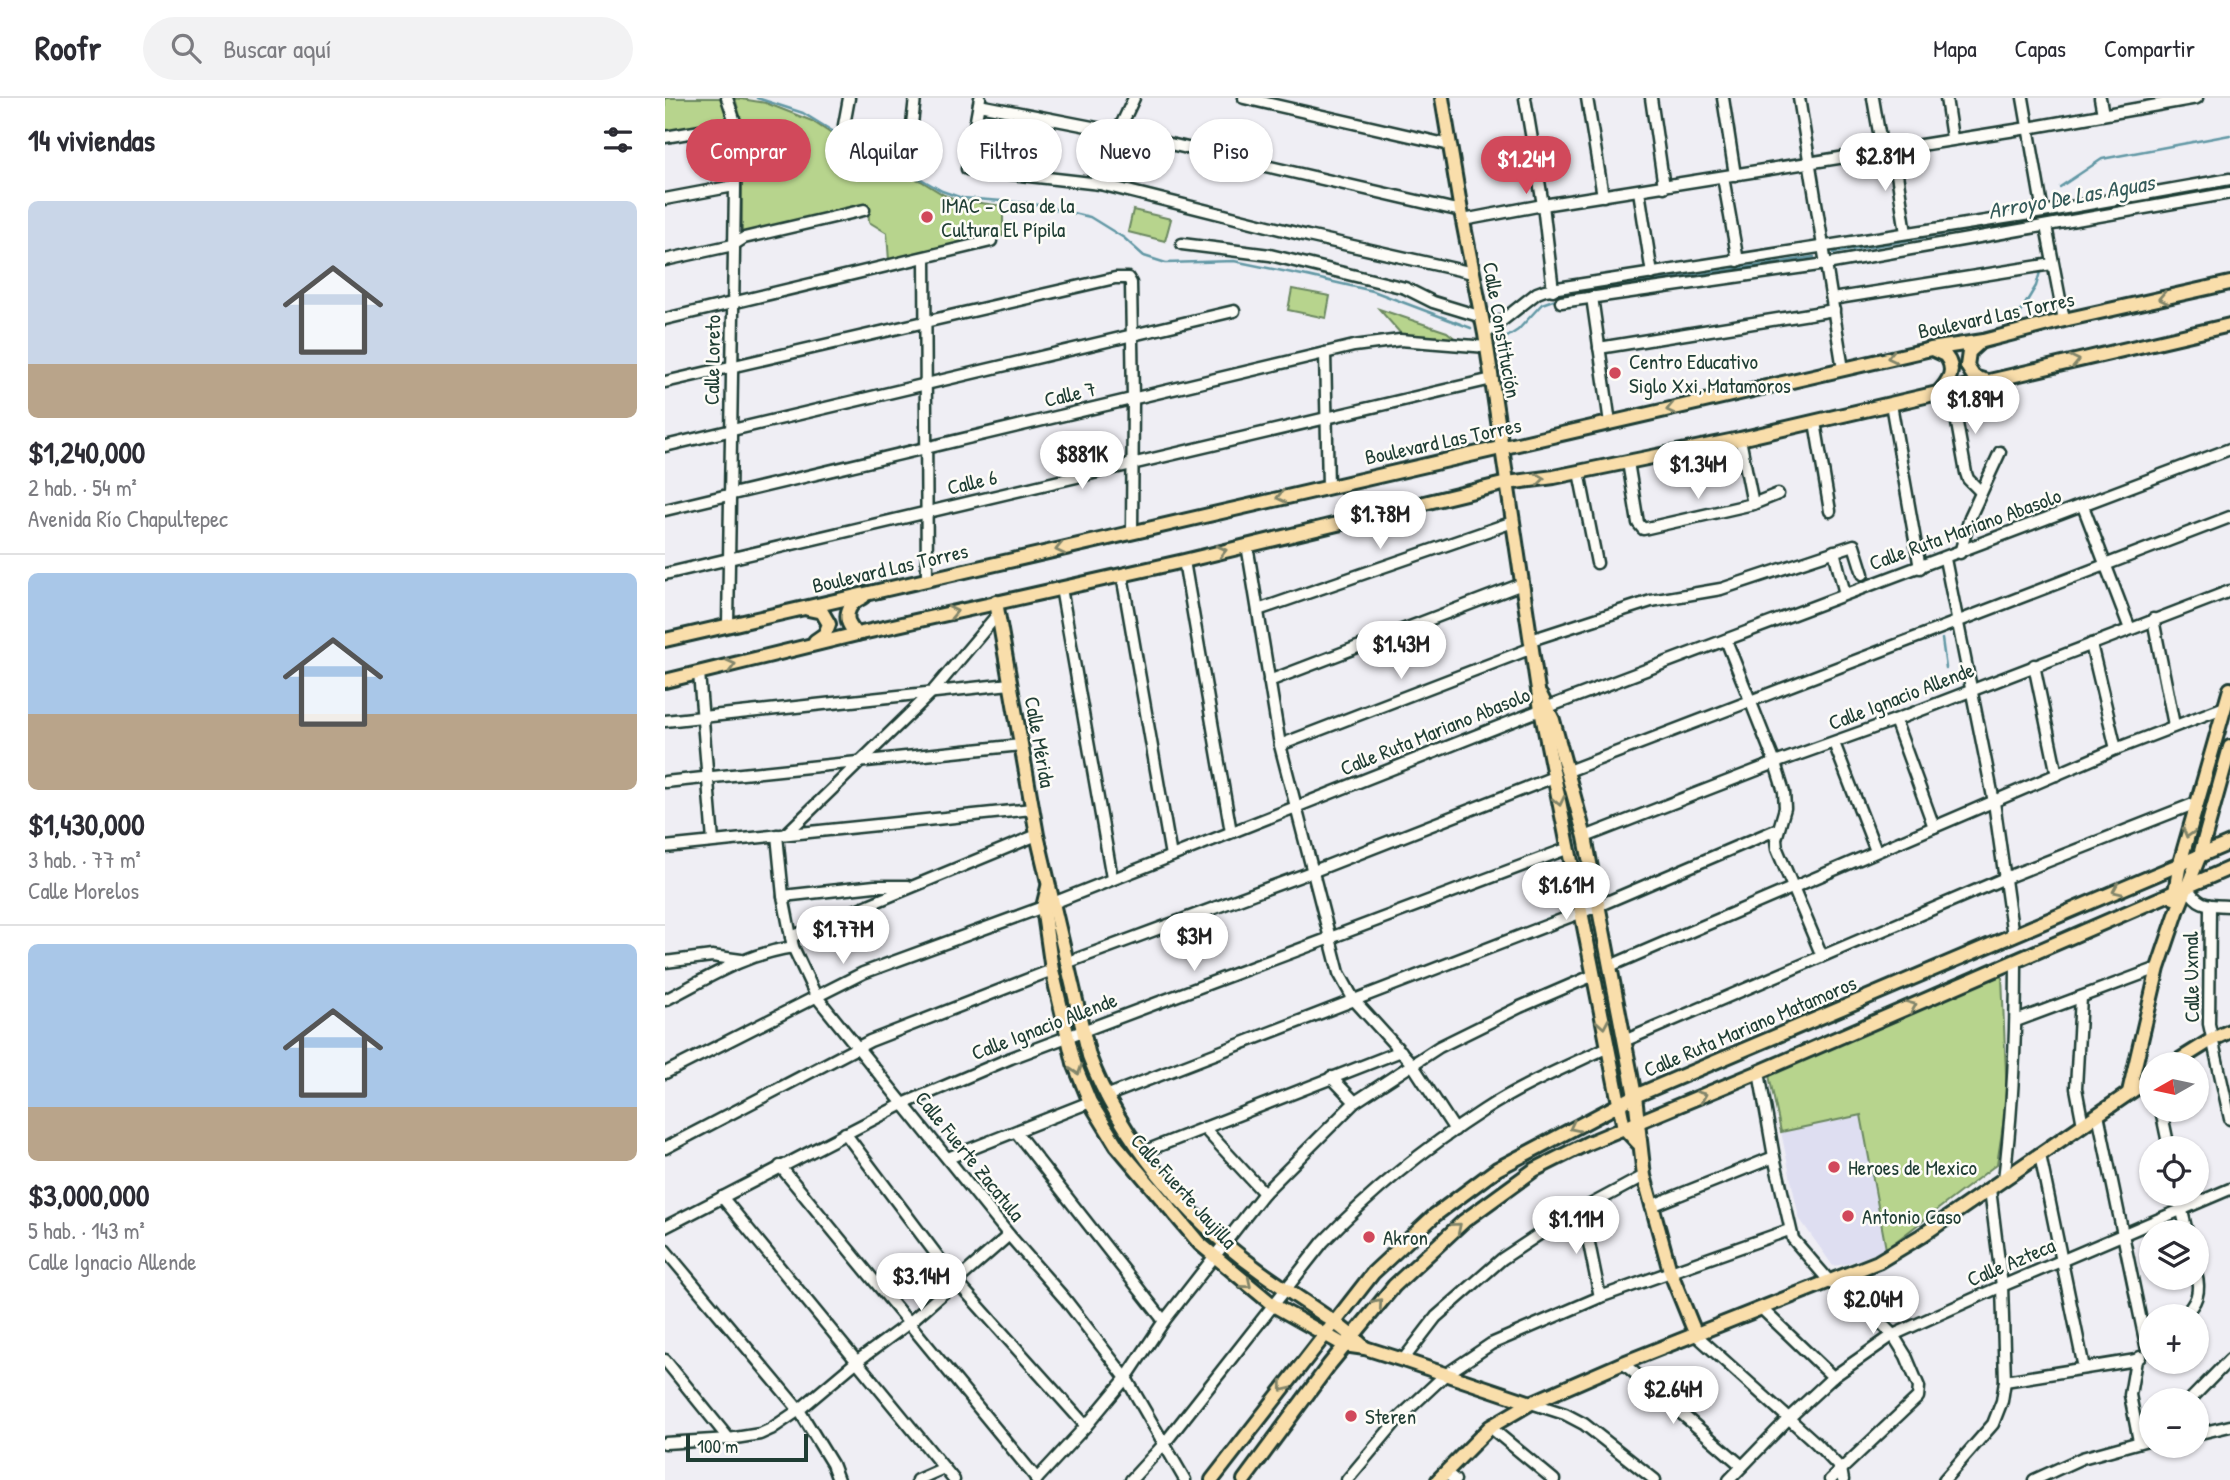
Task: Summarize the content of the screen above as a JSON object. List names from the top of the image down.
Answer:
{
  "streets": {
    "main road": [
      "Boulevard Las Torres",
      "Calle Constitución",
      "Calle Mérida",
      "Calle Ruta Mariano Matamoros",
      "Calle Fuerte Jaujilla"
    ],
    "street": [
      "Calle Loreto",
      "Calle 7",
      "Calle 6",
      "Calle Ruta Mariano Abasolo",
      "Calle Ignacio Allende",
      "Calle Uxmal",
      "Calle Fuerte Zacatula",
      "Calle Azteca"
    ]
  },
  "crossings": [
    ["Boulevard Las Torres", "Calle Constitución"],
    ["Boulevard Las Torres", "Calle Loreto"],
    ["Calle Constitución", "Calle 7"],
    ["Calle Constitución", "Calle 6"],
    ["Calle Constitución", "Calle Ruta Mariano Abasolo"],
    ["Calle Constitución", "Calle Ignacio Allende"],
    ["Calle Constitución", "Calle Ruta Mariano Matamoros"],
    ["Calle Loreto", "Calle 7"],
    ["Calle Loreto", "Calle 6"],
    ["Calle Ruta Mariano Abasolo", "Calle Mérida"],
    ["Calle Ruta Mariano Abasolo", "Calle Fuerte Zacatula"],
    ["Calle Ruta Mariano Abasolo", "Calle Fuerte Jaujilla"],
    ["Calle Ignacio Allende", "Calle Fuerte Zacatula"],
    ["Calle Ignacio Allende", "Calle Fuerte Jaujilla"],
    ["Calle Mérida", "Calle Fuerte Jaujilla"],
    ["Calle Ruta Mariano Matamoros", "Calle Fuerte Jaujilla"]
  ],
  "water": ["Arroyo De Las Aguas"],
  "places": [
    "IMAC - Casa de la Cultura El Pípila",
    "Centro Educativo Siglo Xxi, Matamoros",
    "Heroes de Mexico",
    "Antonio Caso",
    "Akron",
    "Steren"
  ],
  "scale_bar": "100 m",
  "north": "left",
  "page": {
    "header": "Roofr",
    "search": "Buscar aquí",
    "nav": ["Mapa", "Capas", "Compartir"],
    "heading": "14 viviendas",
    "chip": [
      "Comprar",
      "Alquilar",
      "Filtros",
      "Nuevo",
      "Piso"
    ],
    "price": [
      "$2.81M",
      "$1.24M",
      "$1.89M",
      "$881K",
      "$1.34M",
      "$1.78M",
      "$1.43M",
      "$1.61M",
      "$1.77M",
      "$3M",
      "$1.11M",
      "$3.14M",
      "$2.04M",
      "$2.64M"
    ],
    "list": [
      {
        "name": "$1,240,000",
        "note": "2 hab. · 54 m² · Avenida Río Chapultepec"
      },
      {
        "name": "$1,430,000",
        "note": "3 hab. · 77 m² · Calle Morelos"
      },
      {
        "name": "$3,000,000",
        "note": "5 hab. · 143 m² · Calle Ignacio Allende"
      }
    ],
    "map_buttons": ["+", "−"],
    "scale": "100 m"
  }
}
